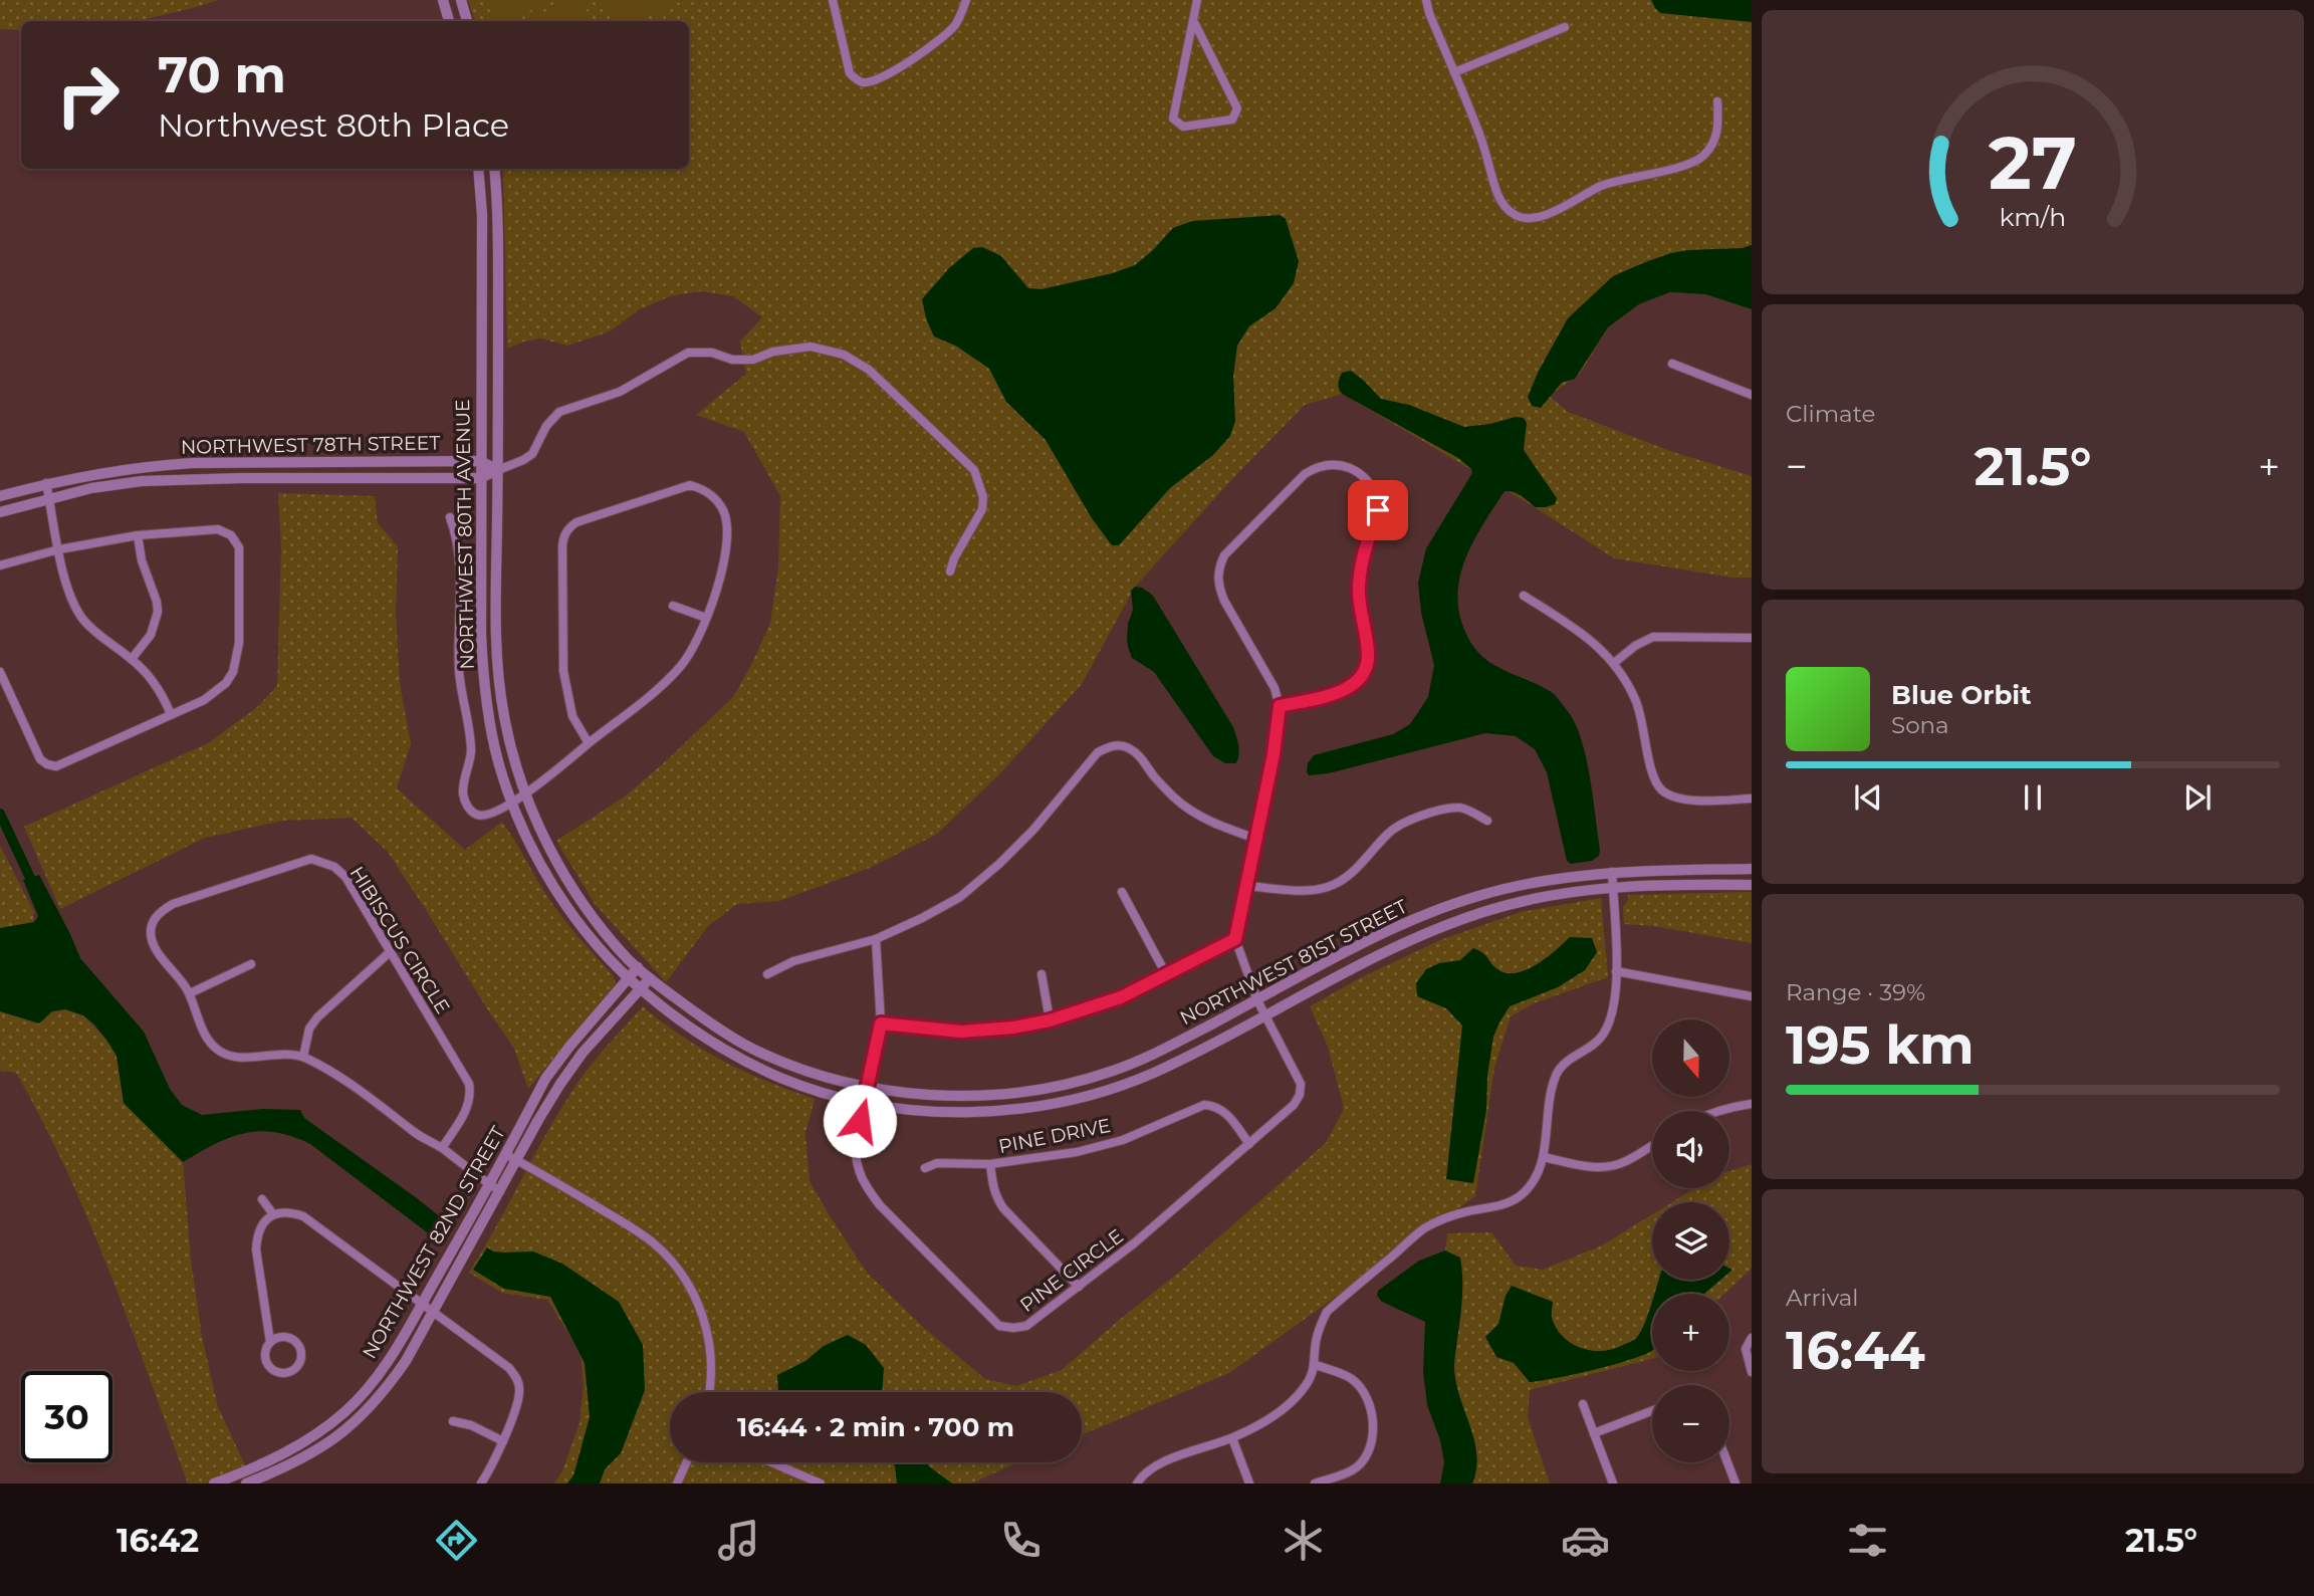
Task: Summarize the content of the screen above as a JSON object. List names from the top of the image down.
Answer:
{
  "streets": {
    "street": [
      "NORTHWEST 78TH STREET",
      "NORTHWEST 80TH AVENUE",
      "HIBISCUS CIRCLE",
      "NORTHWEST 81ST STREET",
      "PINE DRIVE",
      "NORTHWEST 82ND STREET",
      "PINE CIRCLE"
    ]
  },
  "crossings": [
    ["NORTHWEST 78TH STREET", "NORTHWEST 80TH AVENUE"],
    ["NORTHWEST 80TH AVENUE", "NORTHWEST 81ST STREET"],
    ["NORTHWEST 80TH AVENUE", "NORTHWEST 82ND STREET"],
    ["NORTHWEST 80TH AVENUE", "PINE CIRCLE"],
    ["HIBISCUS CIRCLE", "NORTHWEST 82ND STREET"],
    ["NORTHWEST 81ST STREET", "PINE CIRCLE"],
    ["PINE DRIVE", "PINE CIRCLE"]
  ],
  "north": "bottom",
  "page": {
    "turn": ["70 m", "Northwest 80th Place"],
    "tile": [
      "Climate",
      ["Range · 39%", "195 km"],
      ["Arrival", "16:44"]
    ],
    "heat": ["−", "21.5°", "+"],
    "song": ["Blue Orbit", "Sona"],
    "map_buttons": ["+", "−"],
    "limit": "30",
    "trip": "16:44 · 2 min · 700 m",
    "tabs": ["16:42", "21.5°"],
    "gauge": ["27", "km/h"]
  }
}
